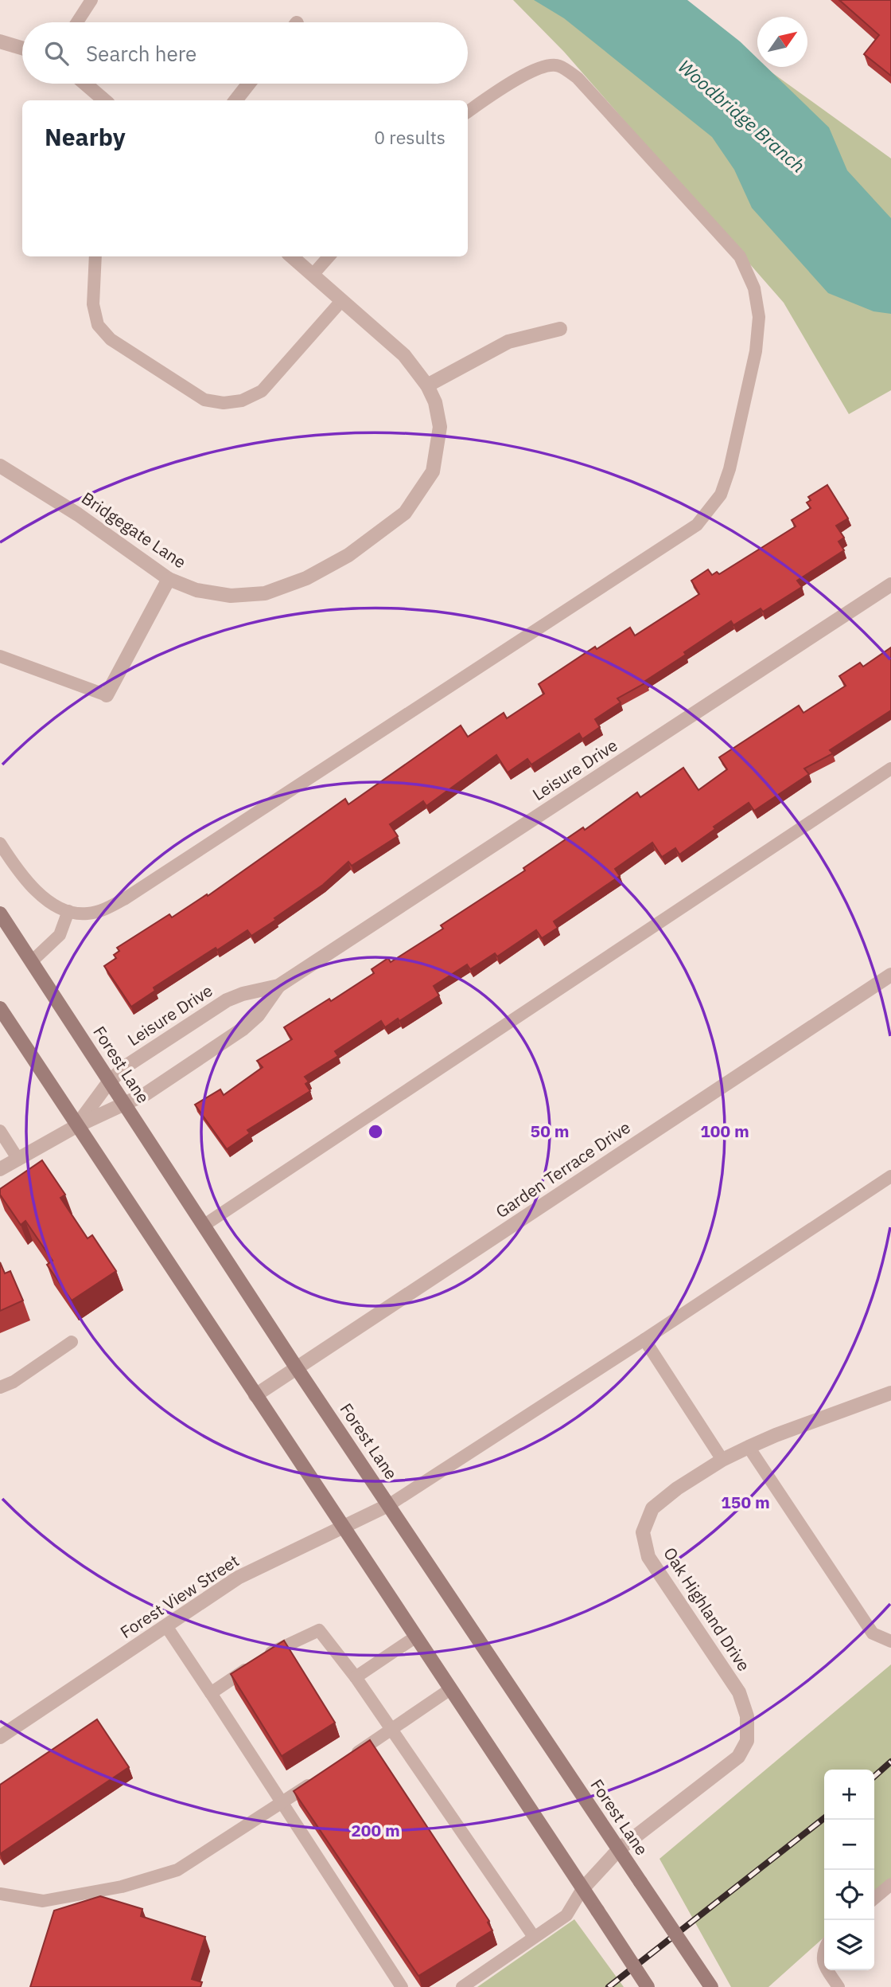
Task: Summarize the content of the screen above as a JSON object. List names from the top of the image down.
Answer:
{
  "streets": {
    "main road": ["Forest Lane"],
    "street": [
      "Bridgegate Lane",
      "Leisure Drive",
      "Garden Terrace Drive",
      "Forest View Street",
      "Oak Highland Drive"
    ]
  },
  "crossings": [
    ["Leisure Drive", "Forest Lane"],
    ["Forest Lane", "Garden Terrace Drive"],
    ["Forest Lane", "Forest View Street"],
    ["Forest Lane", "Oak Highland Drive"]
  ],
  "water": ["Woodbridge Branch"],
  "north": "top right",
  "page": {
    "search": "Search here",
    "heading": ["Nearby", "0 results"],
    "map_buttons": ["+", "−"]
  },
  "rings": [
    "50 m",
    "100 m",
    "150 m",
    "200 m"
  ]
}
